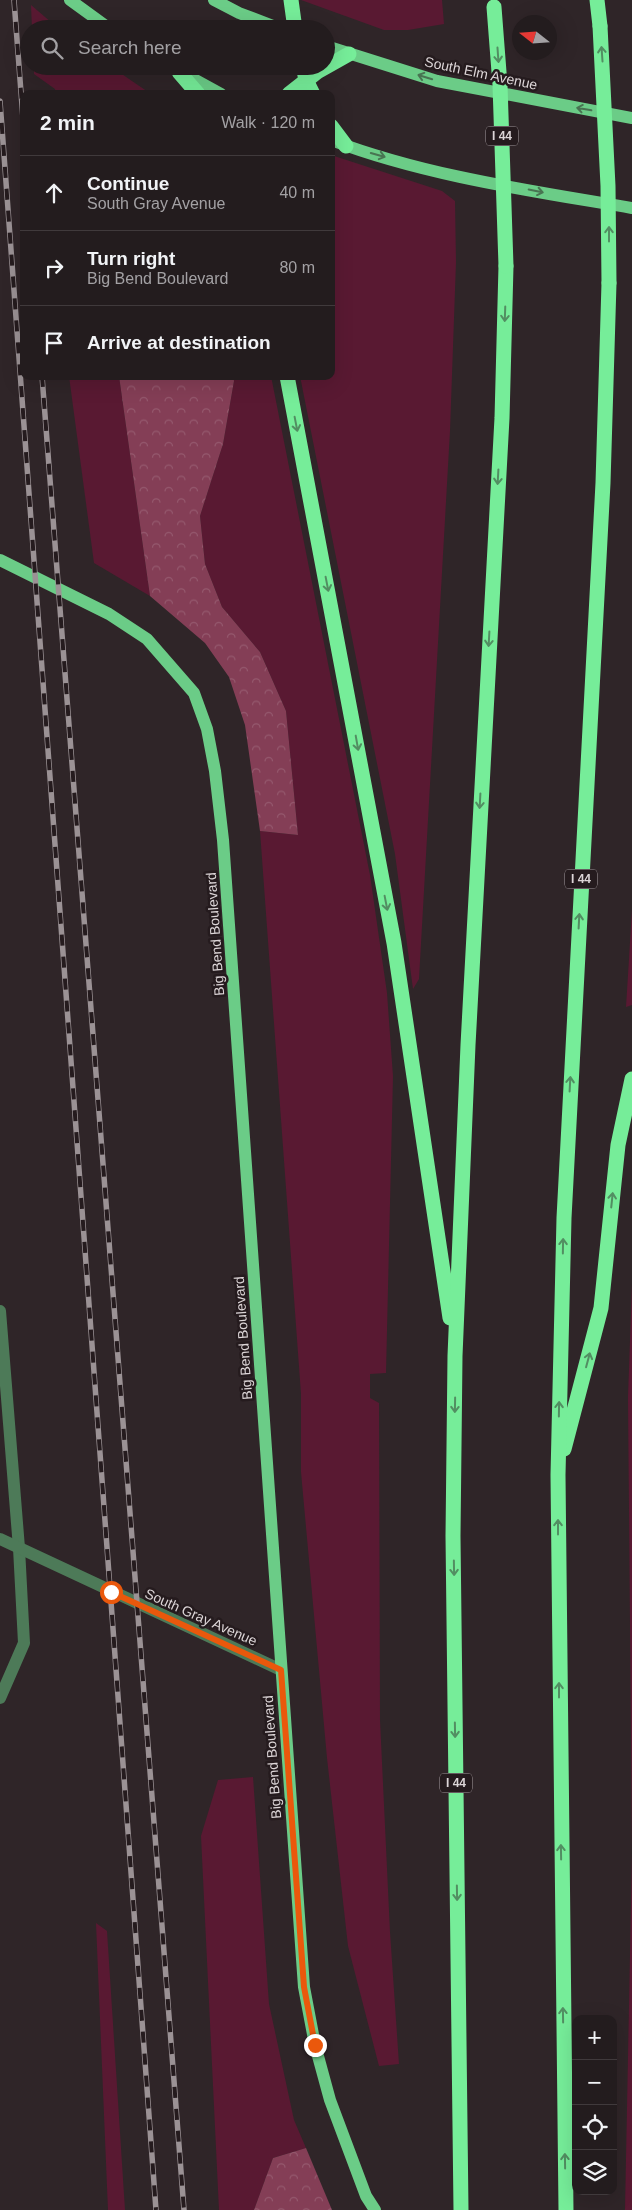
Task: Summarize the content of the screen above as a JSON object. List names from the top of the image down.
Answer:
{
  "streets": {
    "highway": ["I 44"],
    "main road": ["South Elm Avenue", "Big Bend Boulevard"],
    "street": ["South Gray Avenue"]
  },
  "crossings": [
    ["Big Bend Boulevard", "South Gray Avenue"]
  ],
  "north": "left",
  "page": {
    "search": "Search here",
    "heading": ["2 min", "Walk · 120 m"],
    "list": [
      ["Continue", "South Gray Avenue", "40 m"],
      ["Turn right", "Big Bend Boulevard", "80 m"],
      "Arrive at destination"
    ],
    "map_buttons": ["+", "−"]
  }
}
